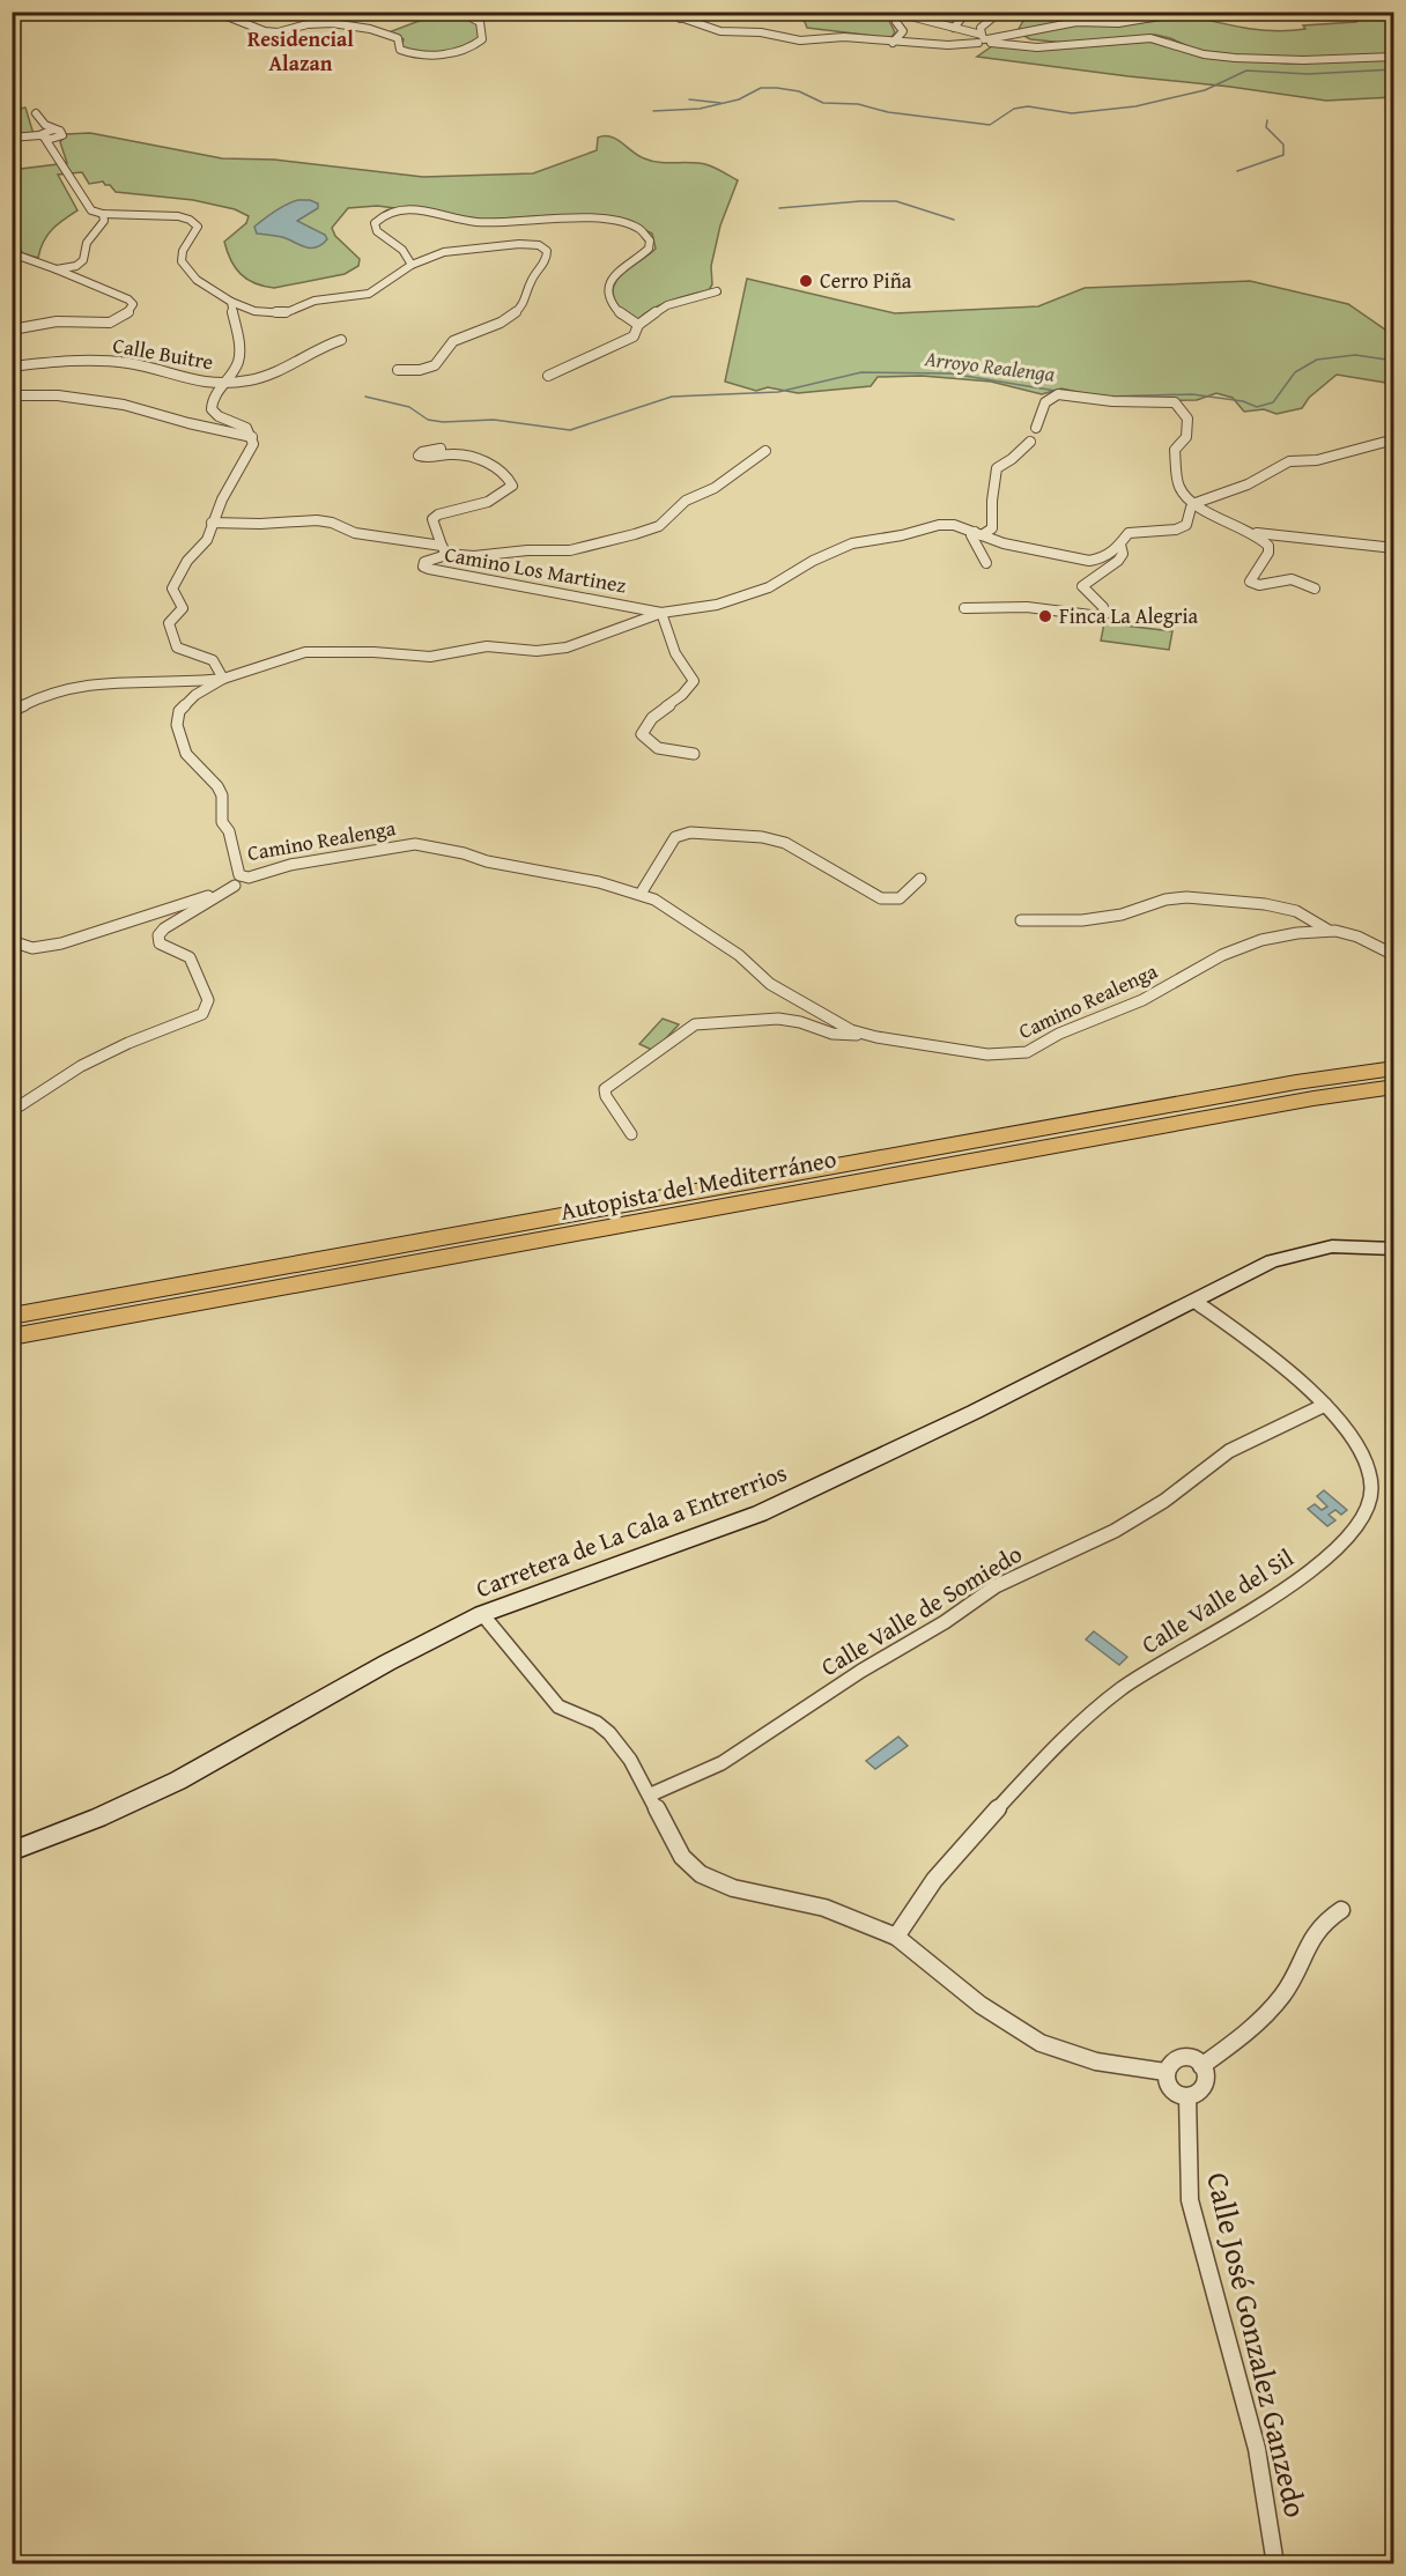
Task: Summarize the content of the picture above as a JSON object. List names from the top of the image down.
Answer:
{
  "streets": {
    "highway": ["Autopista del Mediterráneo"],
    "street": [
      "Calle Buitre",
      "Camino Los Martinez",
      "Camino Realenga",
      "Carretera de La Cala a Entrerrios",
      "Calle Valle del Sil",
      "Calle Valle de Somiedo",
      "Calle José Gonzalez Ganzedo"
    ]
  },
  "crossings": [
    ["Camino Los Martinez", "Camino Realenga"],
    ["Carretera de La Cala a Entrerrios", "Calle Valle del Sil"],
    ["Calle Valle del Sil", "Calle Valle de Somiedo"]
  ],
  "districts": ["Residencial Alazan"],
  "water": ["Arroyo Realenga"],
  "places": ["Cerro Piña", "Finca La Alegria"]
}
